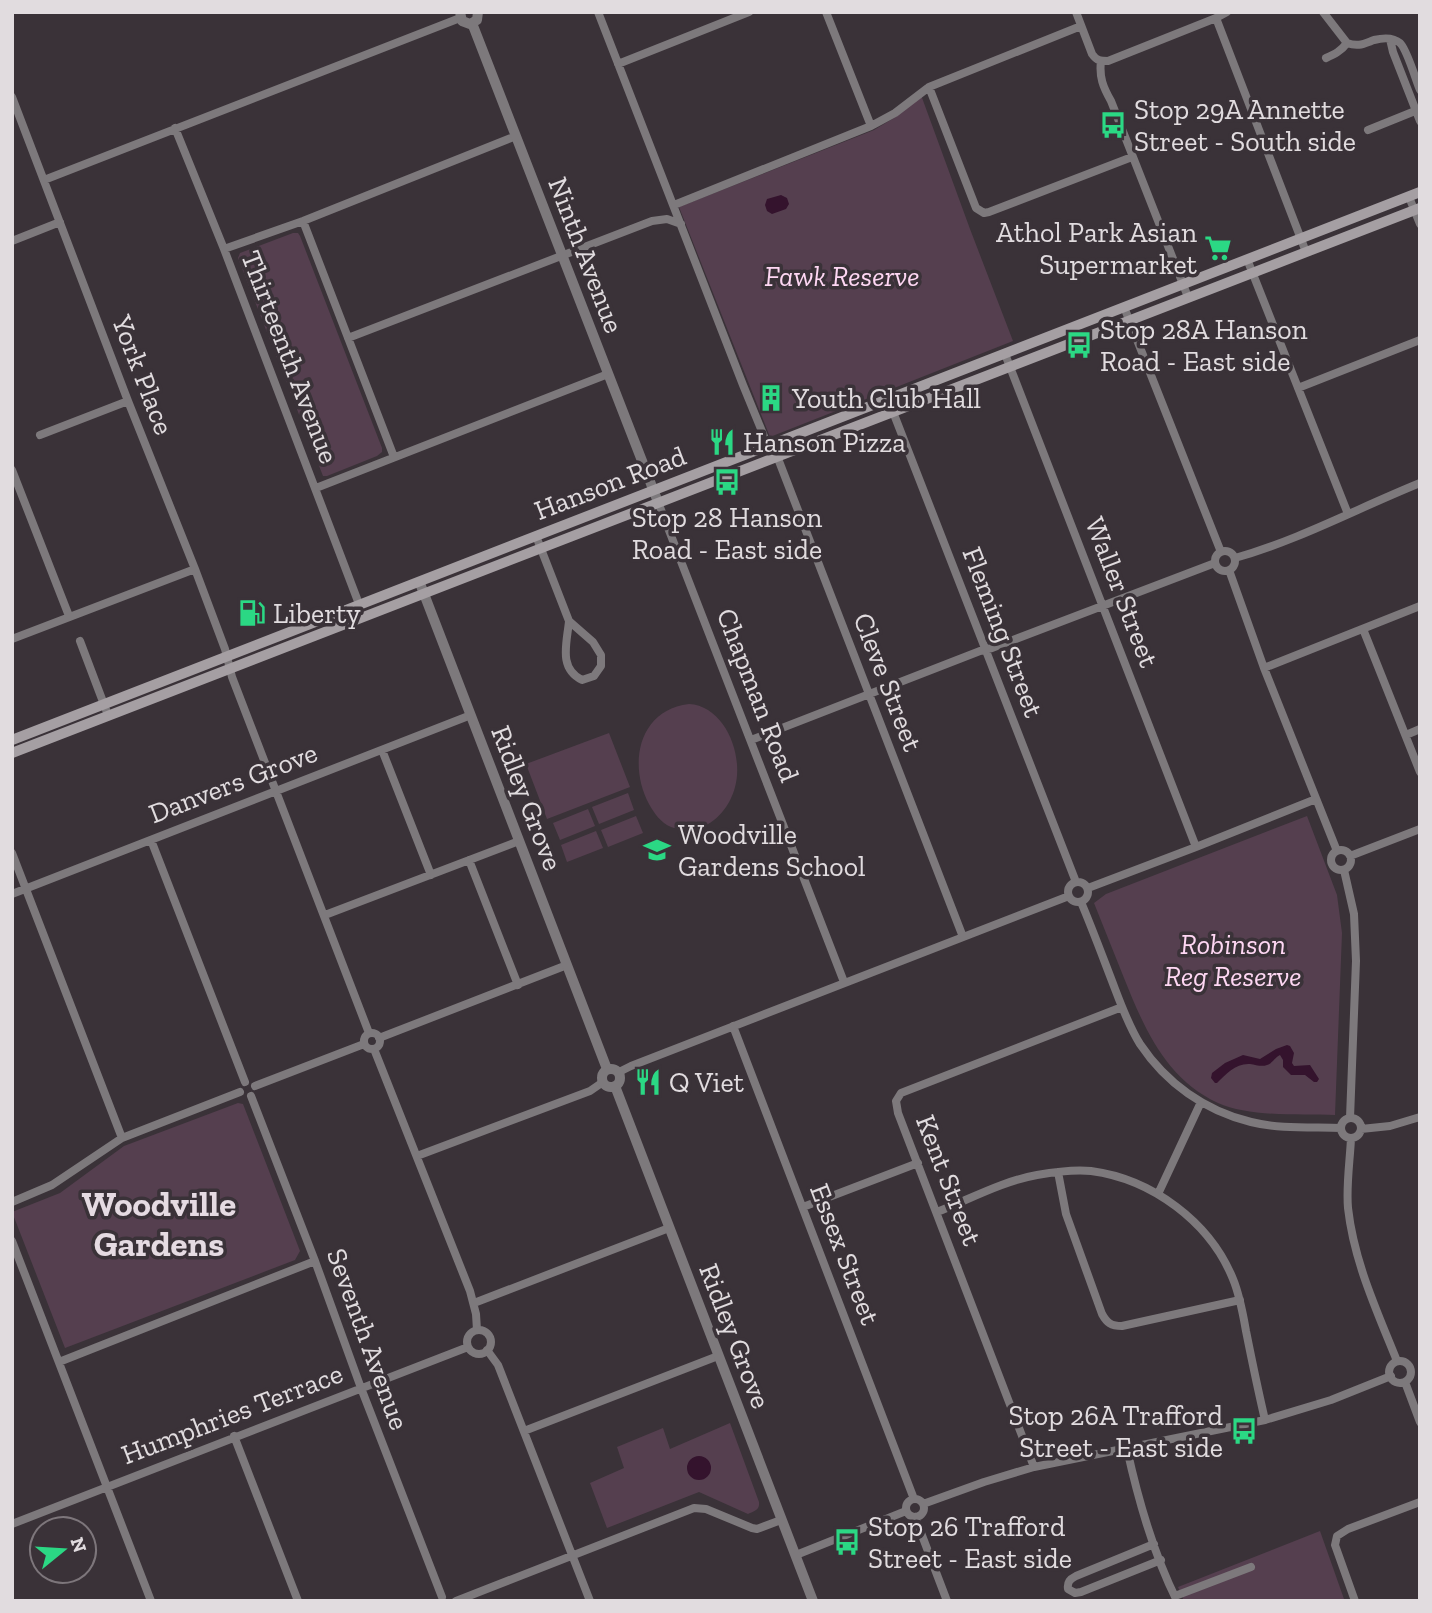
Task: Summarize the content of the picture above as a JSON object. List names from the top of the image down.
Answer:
{
  "streets": {
    "main road": ["Hanson Road"],
    "street": [
      "Ninth Avenue",
      "Thirteenth Avenue",
      "York Place",
      "Waller Street",
      "Fleming Street",
      "Cleve Street",
      "Chapman Road",
      "Danvers Grove",
      "Ridley Grove",
      "Kent Street",
      "Essex Street",
      "Seventh Avenue",
      "Humphries Terrace"
    ]
  },
  "crossings": [
    ["Ninth Avenue", "Hanson Road"],
    ["Ninth Avenue", "Chapman Road"],
    ["Thirteenth Avenue", "Hanson Road"],
    ["York Place", "Hanson Road"],
    ["York Place", "Danvers Grove"],
    ["Hanson Road", "Waller Street"],
    ["Hanson Road", "Fleming Street"],
    ["Hanson Road", "Cleve Street"],
    ["Hanson Road", "Chapman Road"],
    ["Hanson Road", "Ridley Grove"],
    ["Danvers Grove", "Ridley Grove"],
    ["Seventh Avenue", "Humphries Terrace"]
  ],
  "districts": ["Woodville Gardens"],
  "parks": ["Fawk Reserve", "Robinson Reg Reserve"],
  "places": {
    "bus stop": [
      "Stop 29A Annette Street - South side",
      "Stop 28A Hanson Road - East side",
      "Stop 28 Hanson Road - East side",
      "Stop 26A Trafford Street - East side",
      "Stop 26 Trafford Street - East side"
    ],
    "supermarket": ["Athol Park Asian Supermarket"],
    "building": ["Youth Club Hall"],
    "restaurant": ["Hanson Pizza", "Q Viet"],
    "fuel station": ["Liberty"],
    "school or university": ["Woodville Gardens School"]
  },
  "north": "right"
}
